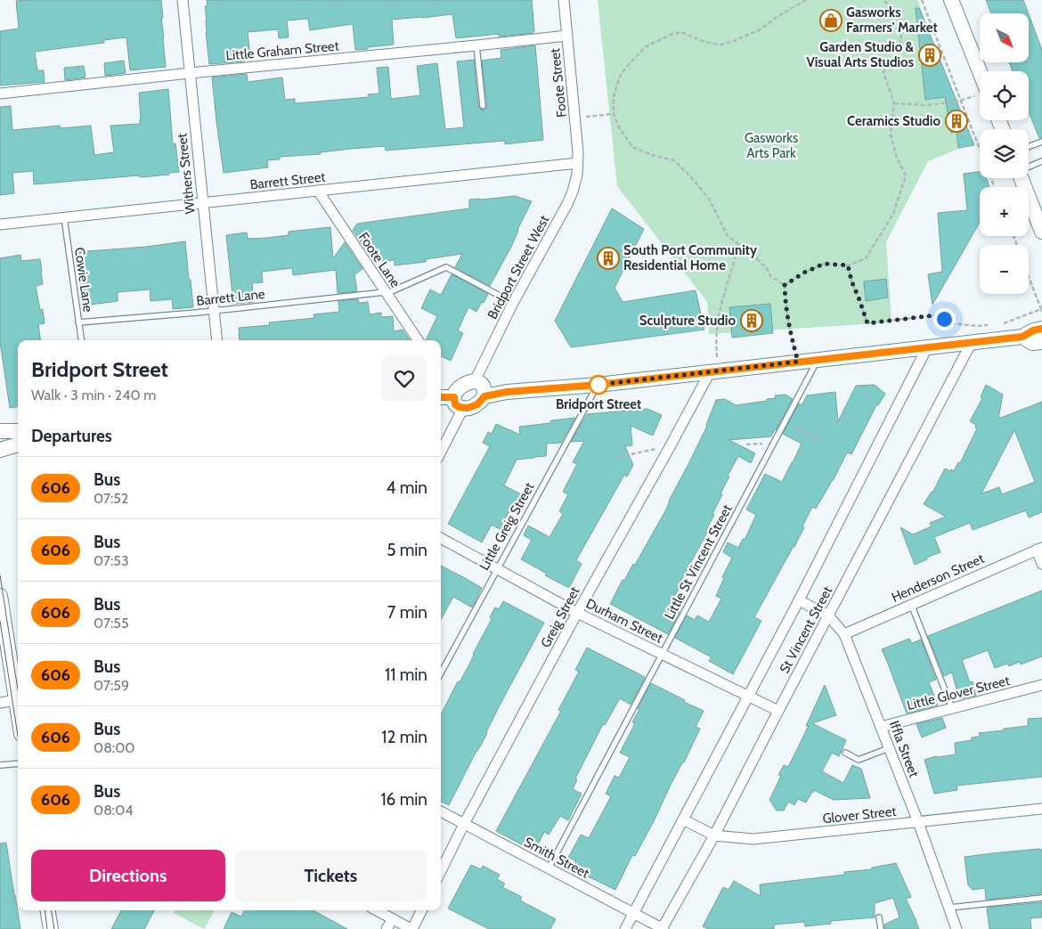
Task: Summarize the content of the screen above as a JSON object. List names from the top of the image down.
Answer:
{
  "streets": {
    "street": [
      "Little Graham Street",
      "Foote Street",
      "Withers Street",
      "Barrett Street",
      "Foote Lane",
      "Bridport Street West",
      "Henderson Street",
      "Greig Street",
      "Durham Street",
      "St Vincent Street",
      "Little Glover Street",
      "Iffla Street",
      "Glover Street",
      "Smith Street"
    ],
    "lane": [
      "Cowie Lane",
      "Barrett Lane",
      "Little Greig Street",
      "Little St Vincent Street"
    ]
  },
  "crossings": [
    ["Little Graham Street", "Foote Street"],
    ["Little Graham Street", "Withers Street"],
    ["Foote Street", "Barrett Street"],
    ["Foote Street", "Bridport Street West"],
    ["Withers Street", "Barrett Street"],
    ["Withers Street", "Barrett Lane"],
    ["Barrett Street", "Foote Lane"],
    ["Barrett Street", "Bridport Street West"],
    ["Barrett Street", "Cowie Lane"],
    ["Foote Lane", "Barrett Lane"],
    ["Bridport Street West", "Barrett Lane"],
    ["Cowie Lane", "Barrett Lane"],
    ["Little Greig Street", "Durham Street"],
    ["Little St Vincent Street", "Durham Street"],
    ["Little St Vincent Street", "Smith Street"],
    ["Henderson Street", "Iffla Street"],
    ["Greig Street", "Durham Street"],
    ["Greig Street", "Smith Street"],
    ["Durham Street", "St Vincent Street"],
    ["St Vincent Street", "Iffla Street"],
    ["St Vincent Street", "Glover Street"],
    ["St Vincent Street", "Smith Street"],
    ["Little Glover Street", "Iffla Street"],
    ["Iffla Street", "Glover Street"]
  ],
  "parks": ["Gasworks Arts Park"],
  "places": {
    "shop": ["Gasworks Farmers' Market"],
    "building": [
      "Garden Studio & Visual Arts Studios",
      "Ceramics Studio",
      "South Port Community Residential Home",
      "Sculpture Studio"
    ],
    "other": ["Bridport Street"]
  },
  "lines": ["bus line 606"],
  "north": "bottom right",
  "page": {
    "map_buttons": ["+", "−"],
    "heading": [
      ["Bridport Street", "Walk · 3 min · 240 m"],
      "Departures"
    ],
    "list": [
      {
        "mark": "606",
        "name": "Bus",
        "note": "07:52",
        "value": "4 min"
      },
      {
        "mark": "606",
        "name": "Bus",
        "note": "07:53",
        "value": "5 min"
      },
      {
        "mark": "606",
        "name": "Bus",
        "note": "07:55",
        "value": "7 min"
      },
      {
        "mark": "606",
        "name": "Bus",
        "note": "07:59",
        "value": "11 min"
      },
      {
        "mark": "606",
        "name": "Bus",
        "note": "08:00",
        "value": "12 min"
      },
      {
        "mark": "606",
        "name": "Bus",
        "note": "08:04",
        "value": "16 min"
      }
    ],
    "buttons": ["Directions", "Tickets"]
  }
}
